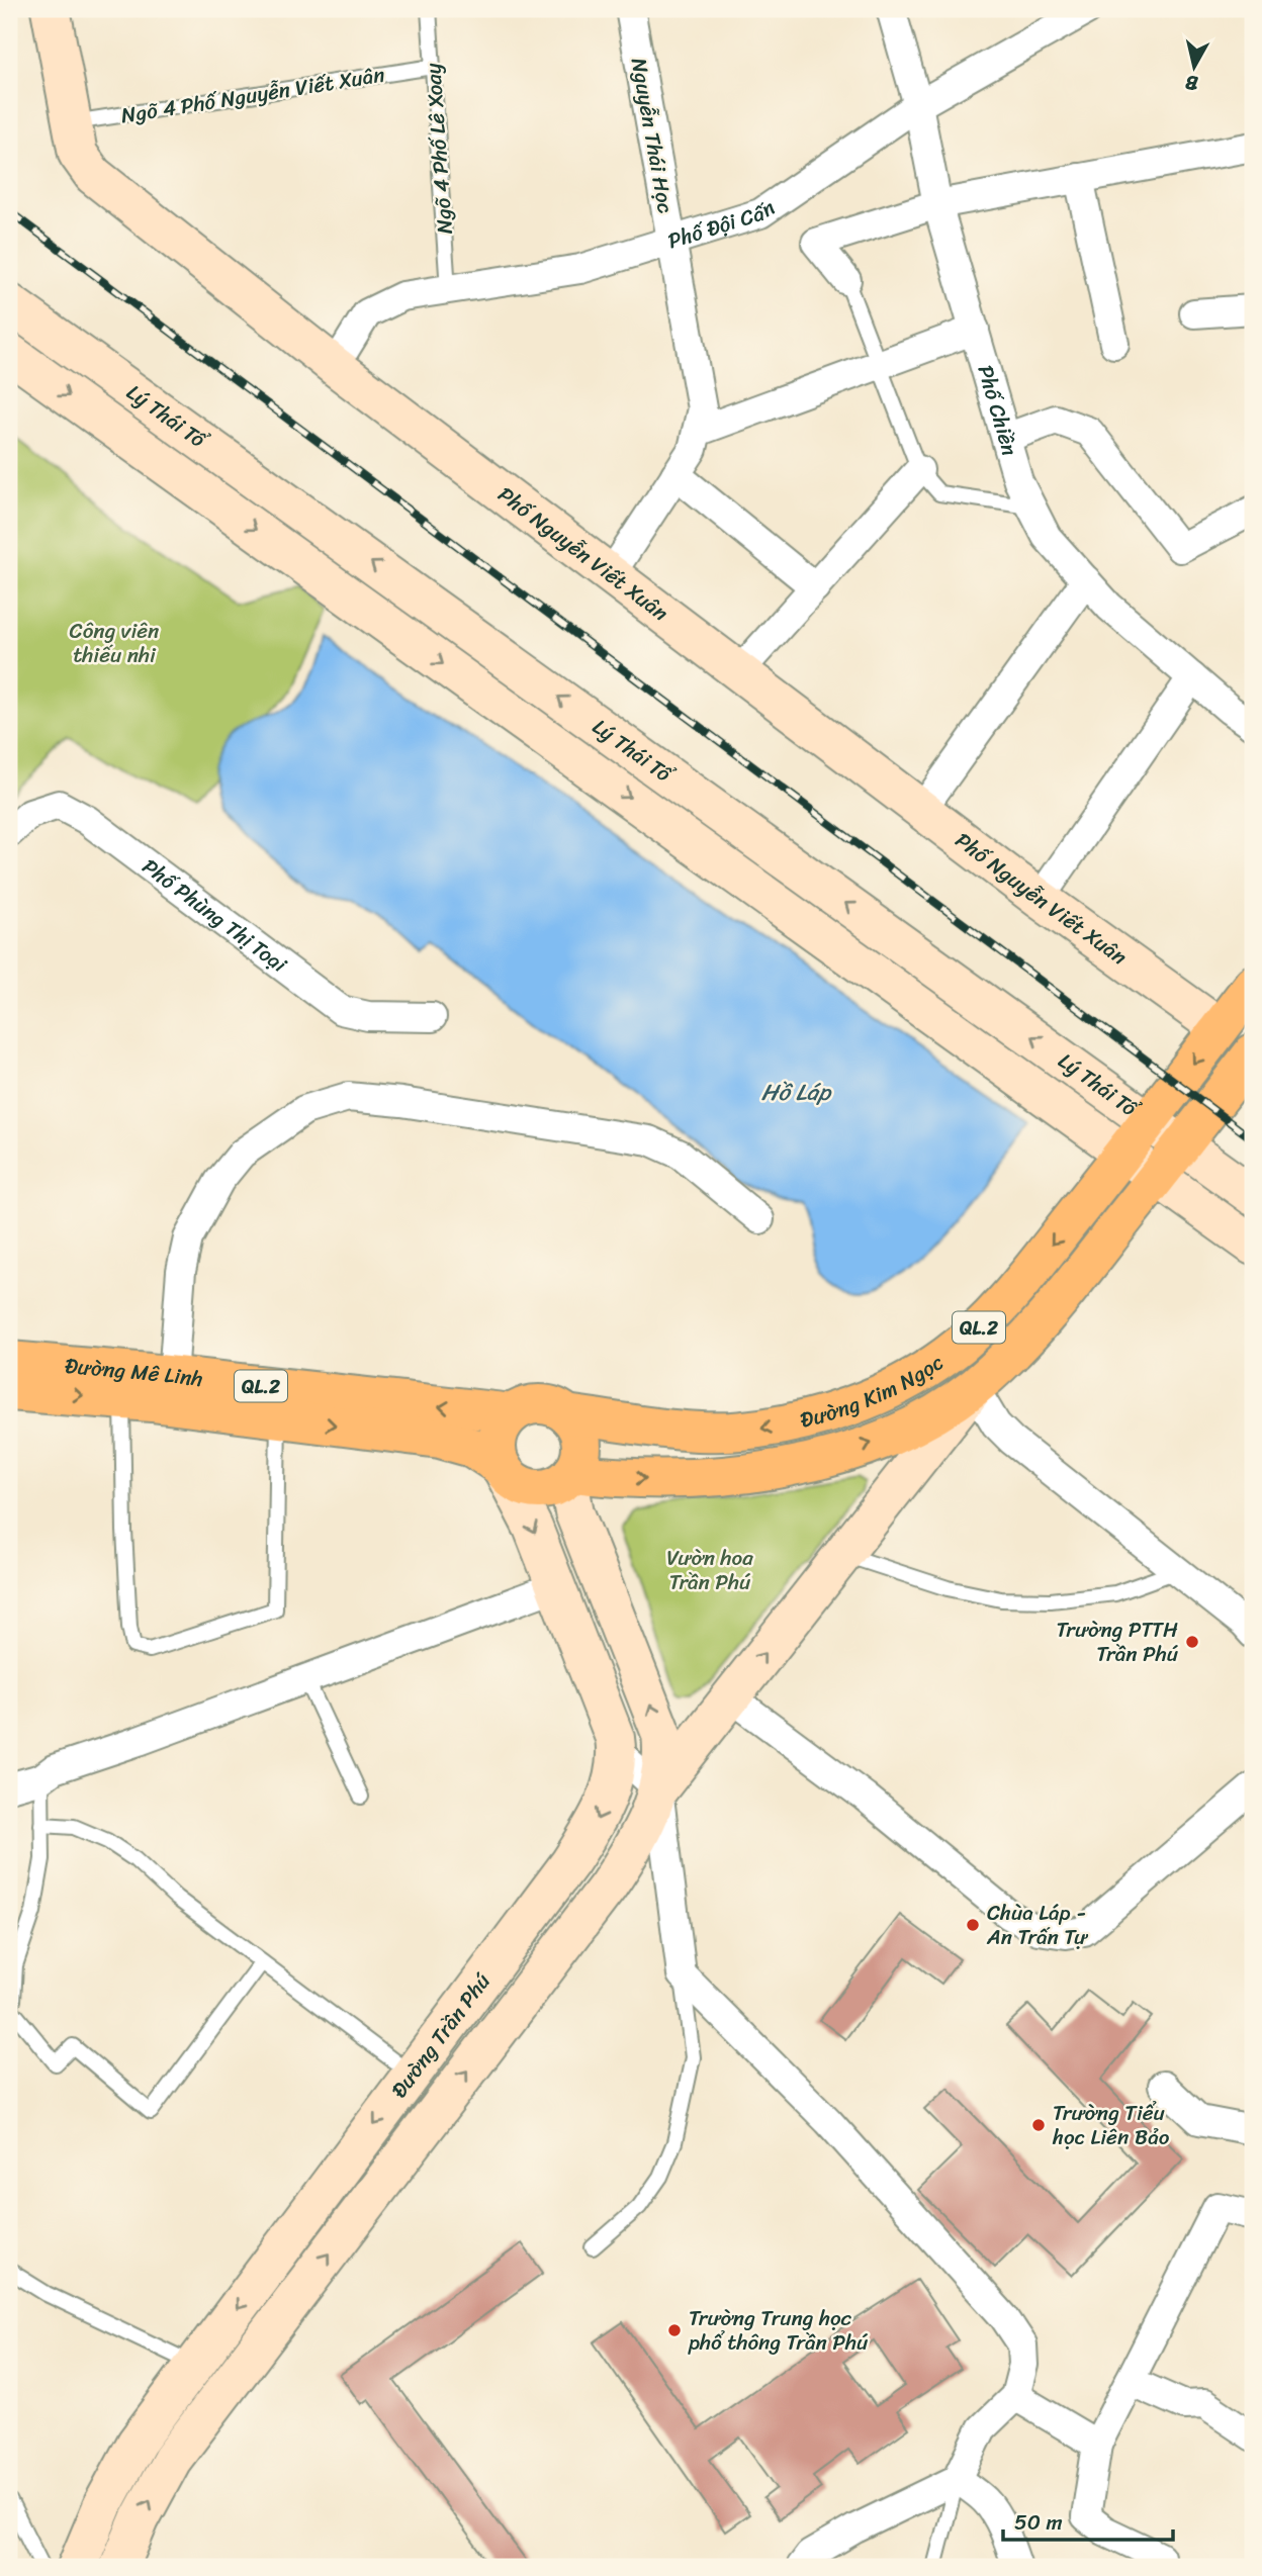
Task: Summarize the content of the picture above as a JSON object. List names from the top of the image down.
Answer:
{
  "streets": {
    "main road": [
      "Lý Thái Tổ",
      "Phố Nguyễn Viết Xuân",
      "QL.2",
      "Đường Mê Linh",
      "Đường Kim Ngọc",
      "Đường Trần Phú"
    ],
    "street": [
      "Nguyễn Thái Học",
      "Phố Đội Cấn",
      "Phố Chiền",
      "Phố Phùng Thị Toại"
    ],
    "lane": ["Ngõ 4 Phố Nguyễn Viết Xuân", "Ngõ 4 Phố Lê Xoay"]
  },
  "crossings": [
    ["Ngõ 4 Phố Nguyễn Viết Xuân", "Ngõ 4 Phố Lê Xoay"],
    ["Ngõ 4 Phố Nguyễn Viết Xuân", "Phố Nguyễn Viết Xuân"],
    ["Nguyễn Thái Học", "Phố Đội Cấn"],
    ["Nguyễn Thái Học", "Phố Nguyễn Viết Xuân"],
    ["Ngõ 4 Phố Lê Xoay", "Phố Đội Cấn"],
    ["Phố Đội Cấn", "Phố Chiền"],
    ["Phố Đội Cấn", "Phố Nguyễn Viết Xuân"],
    ["Lý Thái Tổ", "Đường Kim Ngọc"],
    ["Phố Nguyễn Viết Xuân", "Đường Kim Ngọc"],
    ["QL.2", "Đường Mê Linh"],
    ["QL.2", "Đường Kim Ngọc"],
    ["QL.2", "Đường Trần Phú"],
    ["Đường Mê Linh", "Đường Kim Ngọc"],
    ["Đường Mê Linh", "Đường Trần Phú"],
    ["Đường Kim Ngọc", "Đường Trần Phú"]
  ],
  "water": ["Hồ Láp"],
  "parks": ["Công viên thiếu nhi", "Vườn hoa Trần Phú"],
  "places": [
    "Trường PTTH Trần Phú",
    "Chùa Láp - An Trấn Tự",
    "Trường Tiểu học Liên Bảo",
    "Trường Trung học phổ thông Trần Phú"
  ],
  "scale_bar": "50 m",
  "north": "bottom"
}
